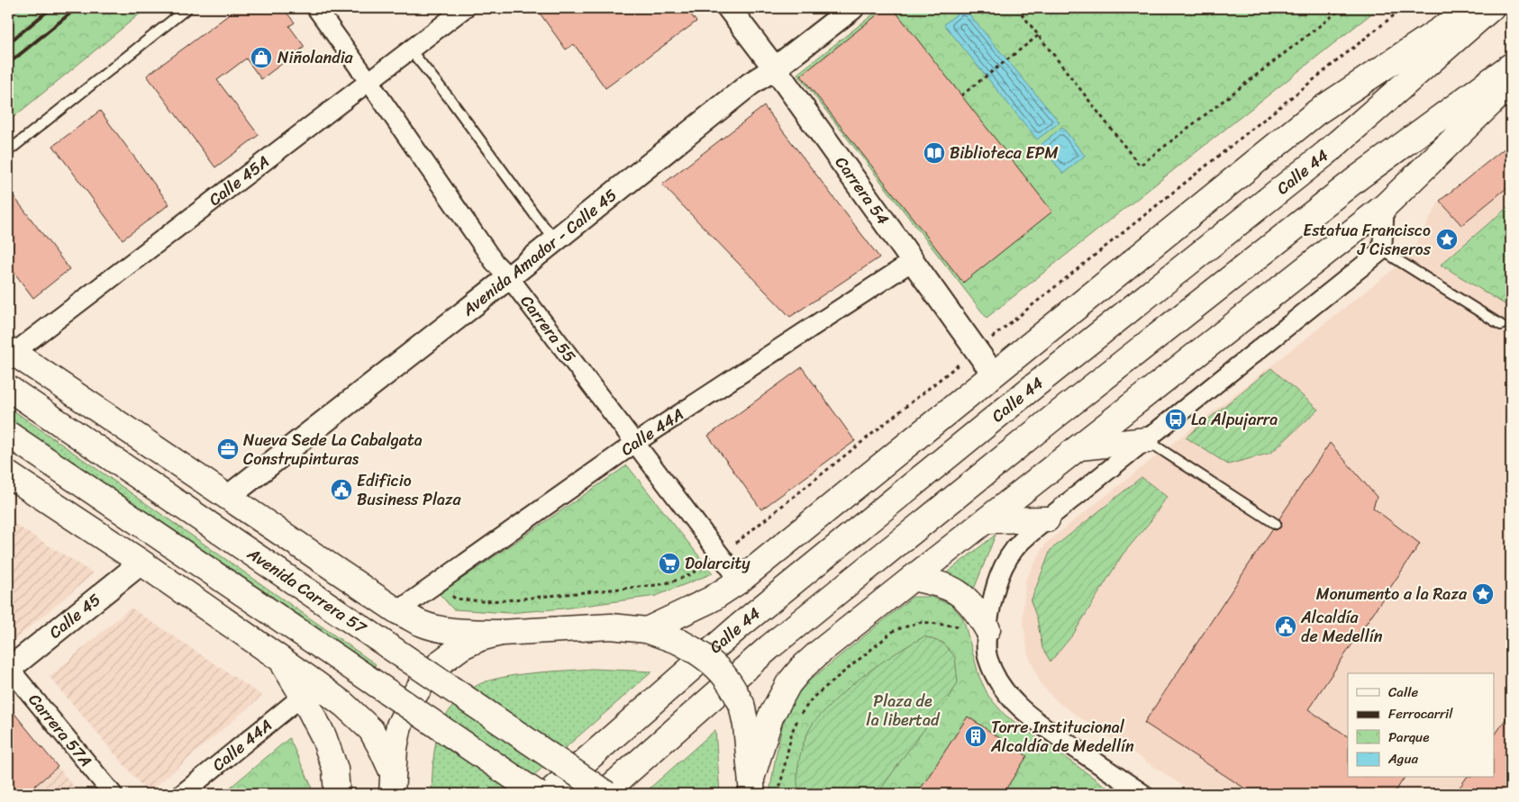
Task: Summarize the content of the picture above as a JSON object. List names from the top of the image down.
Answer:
{
  "streets": {
    "main road": ["Calle 44", "Avenida Carrera 57"],
    "street": [
      "Calle 45A",
      "Carrera 54",
      "Avenida Amador - Calle 45",
      "Carrera 55",
      "Calle 44A",
      "Calle 45",
      "Carrera 57A"
    ]
  },
  "crossings": [
    ["Calle 45A", "Carrera 55"],
    ["Carrera 54", "Avenida Amador - Calle 45"],
    ["Carrera 54", "Calle 44A"],
    ["Avenida Amador - Calle 45", "Carrera 55"],
    ["Carrera 55", "Calle 44A"],
    ["Calle 45", "Carrera 57A"]
  ],
  "parks": ["Plaza de la libertad"],
  "places": {
    "shop": ["Niñolandia"],
    "library": ["Biblioteca EPM"],
    "place": ["Estatua Francisco J Cisneros", "Monumento a la Raza"],
    "bus stop": ["La Alpujarra"],
    "office": ["Nueva Sede La Cabalgata Construpinturas"],
    "public building": ["Edificio Business Plaza", "Alcaldía de Medellín"],
    "supermarket": ["Dolarcity"],
    "building": ["Torre Institucional Alcaldía de Medellín"]
  },
  "legend": [
    "Calle",
    "Ferrocarril",
    "Parque",
    "Agua"
  ]
}
